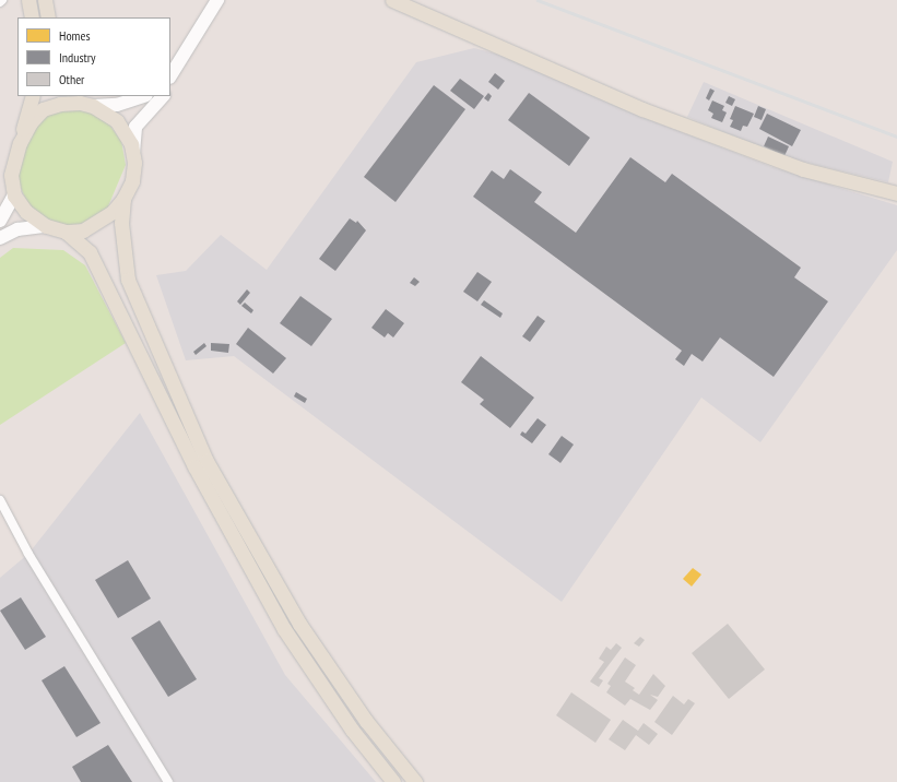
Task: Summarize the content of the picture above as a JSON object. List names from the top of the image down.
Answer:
{
  "legend": ["Homes", "Industry", "Other"]
}
